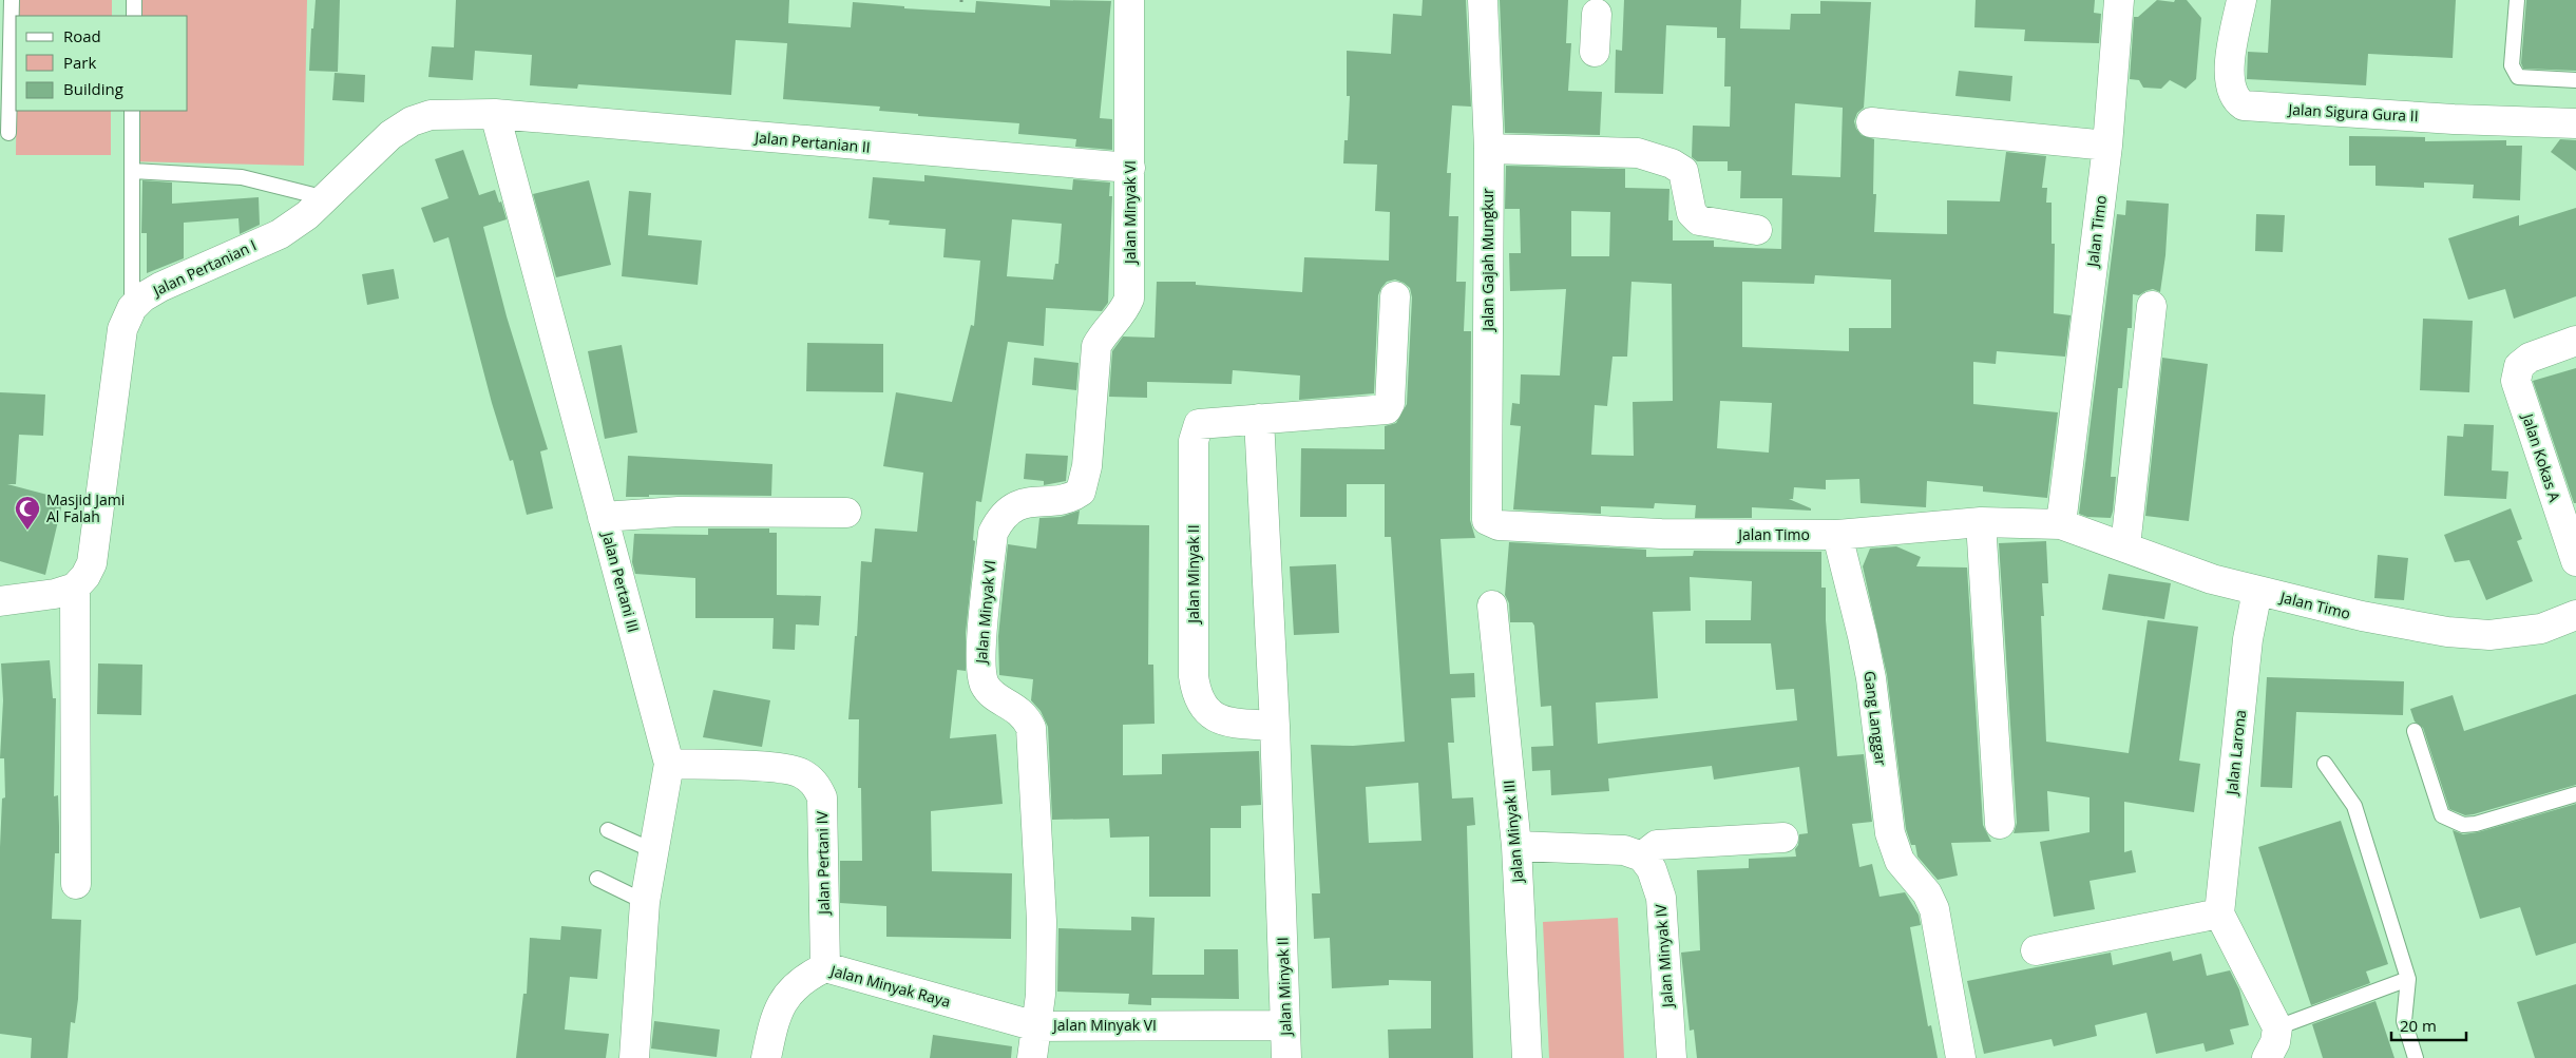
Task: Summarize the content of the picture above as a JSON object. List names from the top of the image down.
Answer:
{
  "streets": {
    "street": [
      "Jalan Sigura Gura II",
      "Jalan Pertanian II",
      "Jalan Minyak VI",
      "Jalan Timo",
      "Jalan Gajah Mungkur",
      "Jalan Pertanian I",
      "Jalan Kokas A",
      "Jalan Minyak II",
      "Jalan Pertani III",
      "Gang Langgar",
      "Jalan Larona",
      "Jalan Minyak III",
      "Jalan Pertani IV",
      "Jalan Minyak IV",
      "Jalan Minyak Raya"
    ]
  },
  "crossings": [
    ["Jalan Pertanian II", "Jalan Minyak VI"],
    ["Jalan Pertanian II", "Jalan Pertanian I"],
    ["Jalan Pertanian II", "Jalan Pertani III"],
    ["Jalan Minyak VI", "Jalan Minyak II"],
    ["Jalan Minyak VI", "Jalan Minyak Raya"],
    ["Jalan Timo", "Jalan Gajah Mungkur"],
    ["Jalan Timo", "Gang Langgar"],
    ["Jalan Timo", "Jalan Larona"],
    ["Jalan Pertanian I", "Jalan Pertani III"],
    ["Jalan Pertani III", "Jalan Pertani IV"],
    ["Jalan Pertani IV", "Jalan Minyak Raya"]
  ],
  "places": {
    "mosque": ["Masjid Jami Al Falah"]
  },
  "legend": ["Road", "Park", "Building"],
  "scale_bar": "20 m"
}
